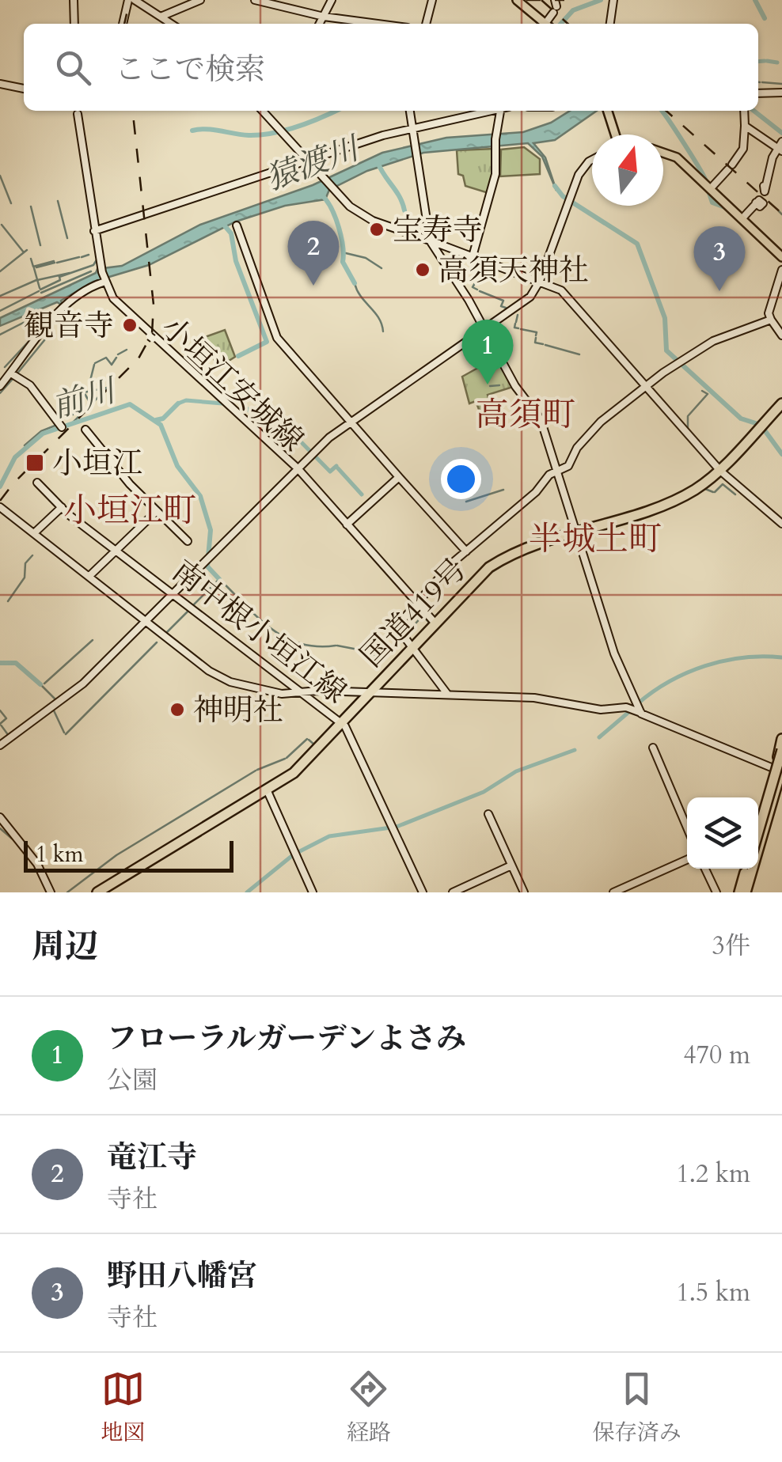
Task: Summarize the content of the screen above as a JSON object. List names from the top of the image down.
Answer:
{
  "streets": {
    "highway": ["国道419号"],
    "street": ["小垣江安城線", "南中根小垣江線"]
  },
  "crossings": [
    ["小垣江安城線", "国道419号"],
    ["国道419号", "南中根小垣江線"]
  ],
  "districts": ["高須町", "小垣江町", "半城土町"],
  "water": ["猿渡川", "前川"],
  "places": {
    "other": [
      "宝寿寺",
      "高須天神社",
      "観音寺",
      "神明社"
    ],
    "transit": ["小垣江"]
  },
  "scale_bar": "1 km",
  "north": "top",
  "page": {
    "search": "ここで検索",
    "pins": ["2", "3", "1"],
    "scale": "1 km",
    "heading": ["周辺", "3件"],
    "list": [
      {
        "mark": "1",
        "name": "フローラルガーデンよさみ",
        "note": "公園",
        "value": "470 m"
      },
      {
        "mark": "2",
        "name": "竜江寺",
        "note": "寺社",
        "value": "1.2 km"
      },
      {
        "mark": "3",
        "name": "野田八幡宮",
        "note": "寺社",
        "value": "1.5 km"
      }
    ],
    "nav": ["地図", "経路", "保存済み"]
  }
}
